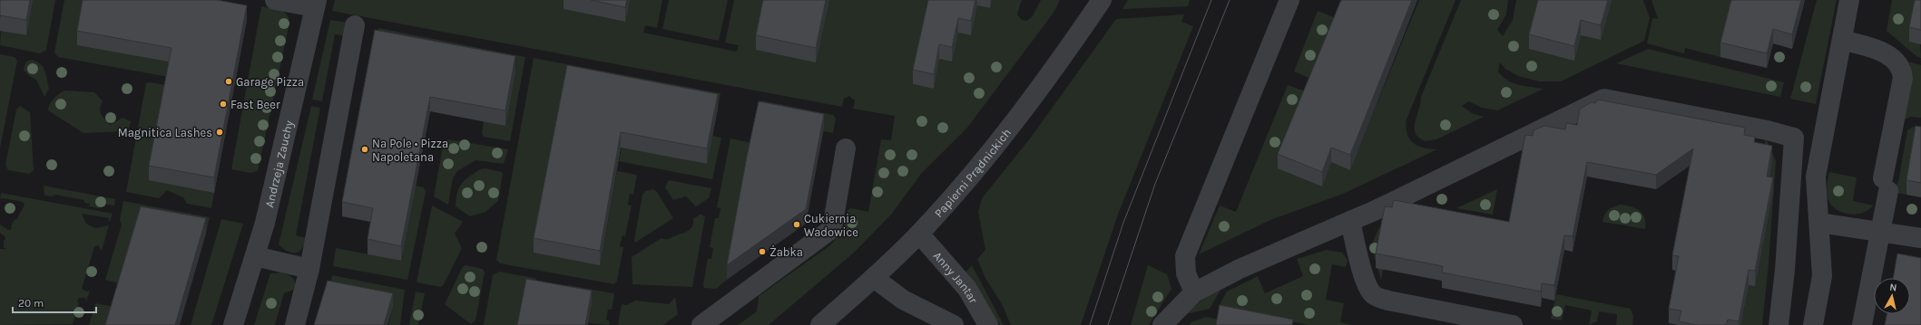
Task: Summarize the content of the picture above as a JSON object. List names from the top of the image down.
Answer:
{
  "streets": {
    "street": ["Andrzeja Zauchy", "Papierni Prądnickich", "Anny Jantar"]
  },
  "crossings": [
    ["Papierni Prądnickich", "Anny Jantar"]
  ],
  "places": [
    "Garage Pizza",
    "Fast Beer",
    "Magnitica Lashes",
    "Na Pole • Pizza Napoletana",
    "Cukiernia Wadowice",
    "Żabka"
  ],
  "scale_bar": "20 m",
  "north": "top"
}
